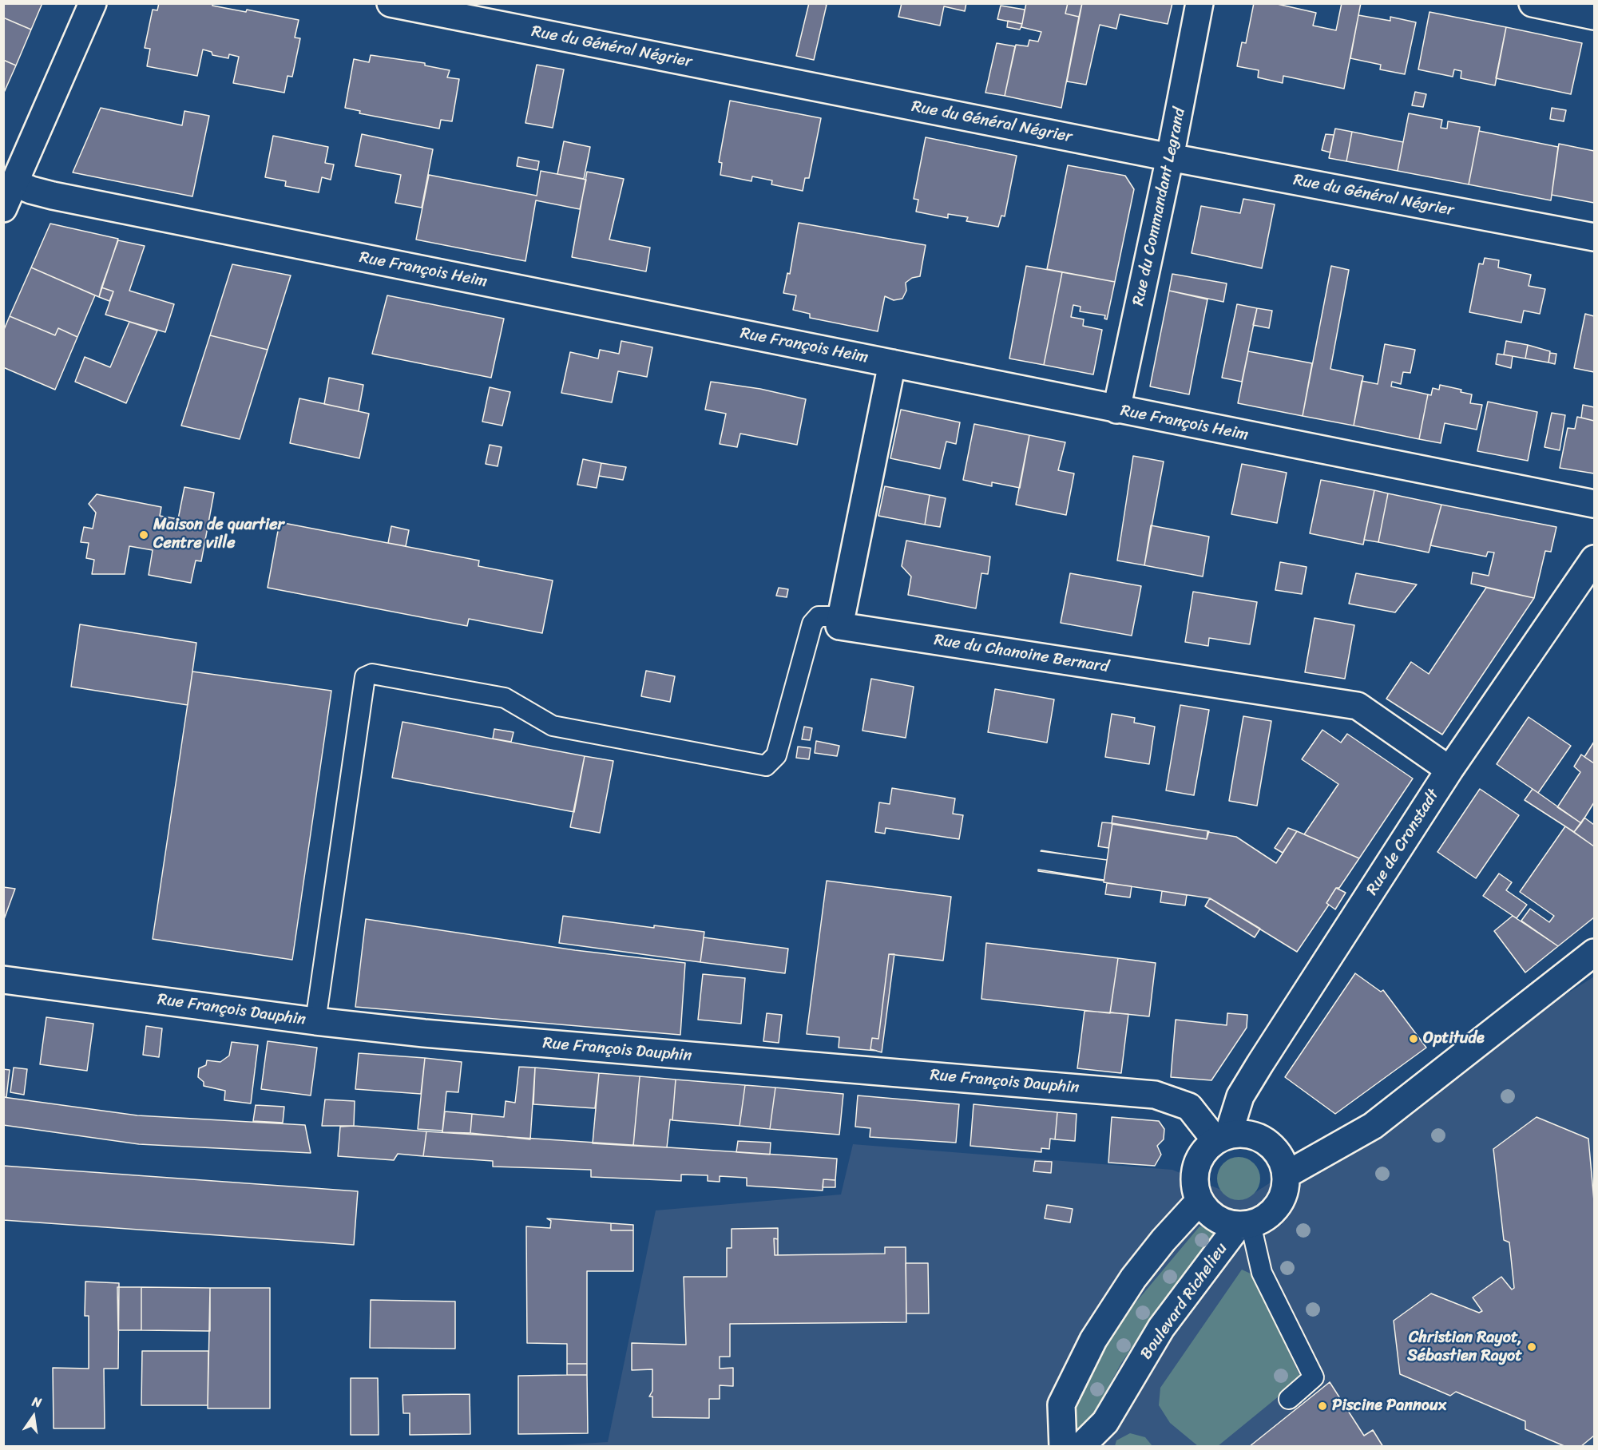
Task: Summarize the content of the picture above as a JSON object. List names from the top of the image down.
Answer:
{
  "streets": {
    "street": [
      "Rue du Général Négrier",
      "Rue du Commandant Legrand",
      "Rue François Heim",
      "Rue du Chanoine Bernard",
      "Rue de Cronstadt",
      "Rue François Dauphin",
      "Boulevard Richelieu"
    ]
  },
  "crossings": [
    ["Rue du Général Négrier", "Rue du Commandant Legrand"],
    ["Rue du Commandant Legrand", "Rue François Heim"],
    ["Rue du Chanoine Bernard", "Rue de Cronstadt"],
    ["Rue de Cronstadt", "Rue François Dauphin"],
    ["Rue de Cronstadt", "Boulevard Richelieu"],
    ["Rue François Dauphin", "Boulevard Richelieu"]
  ],
  "places": [
    "Maison de quartier Centre ville",
    "Optitude",
    "Christian Rayot, Sébastien Rayot",
    "Piscine Pannoux"
  ],
  "north": "top"
}
